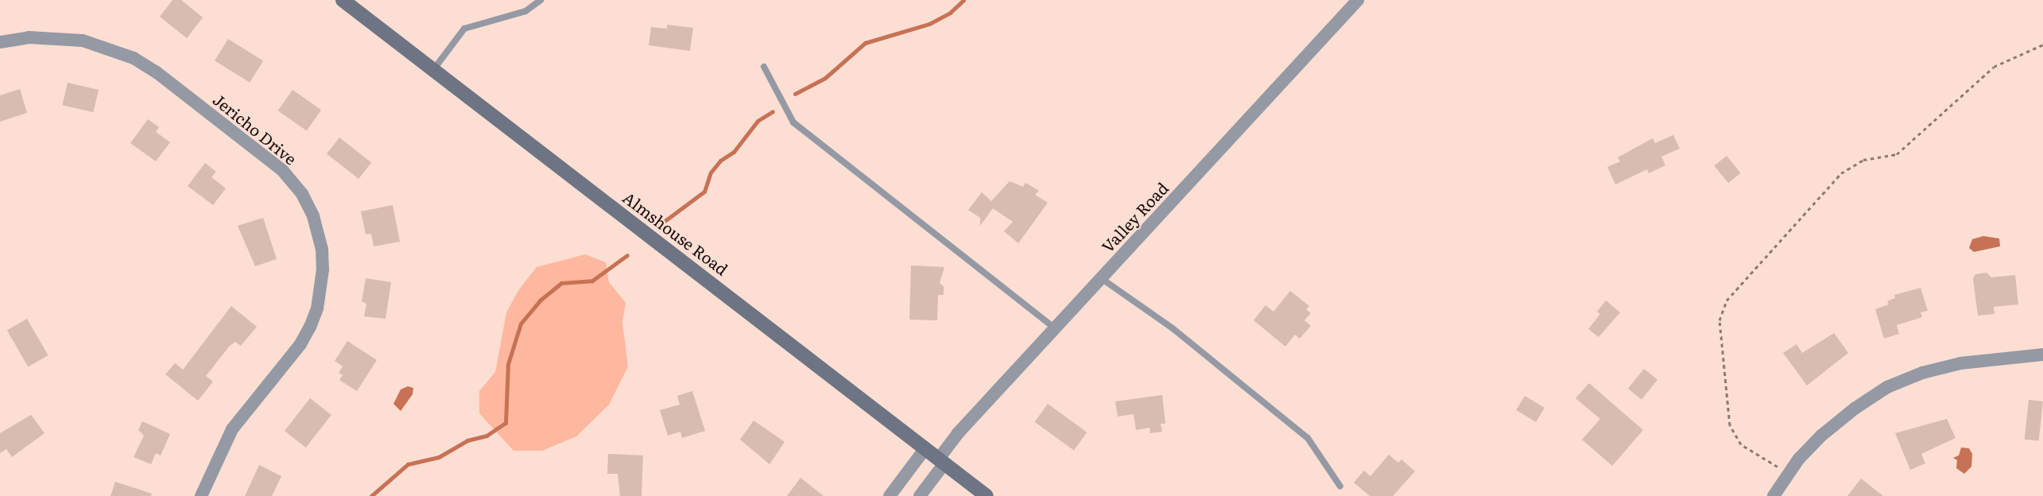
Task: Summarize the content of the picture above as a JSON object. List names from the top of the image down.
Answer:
{
  "streets": {
    "main road": ["Almshouse Road"],
    "street": ["Jericho Drive", "Valley Road"]
  },
  "crossings": [
    ["Valley Road", "Almshouse Road"]
  ]
}
